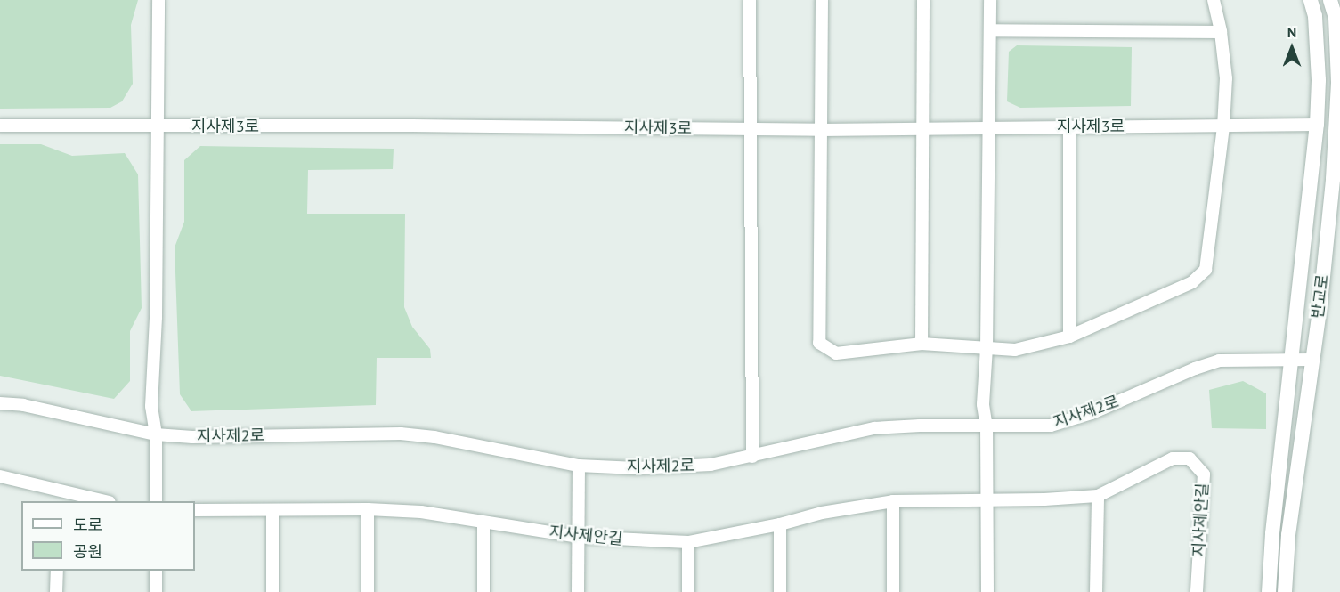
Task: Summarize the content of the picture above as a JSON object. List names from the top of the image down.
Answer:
{
  "streets": {
    "street": [
      "지사제3로",
      "반교로",
      "지사제2로",
      "지사제안길"
    ]
  },
  "crossings": [
    ["지사제3로", "반교로"],
    ["반교로", "지사제2로"]
  ],
  "legend": ["도로", "공원"],
  "north": "top"
}
